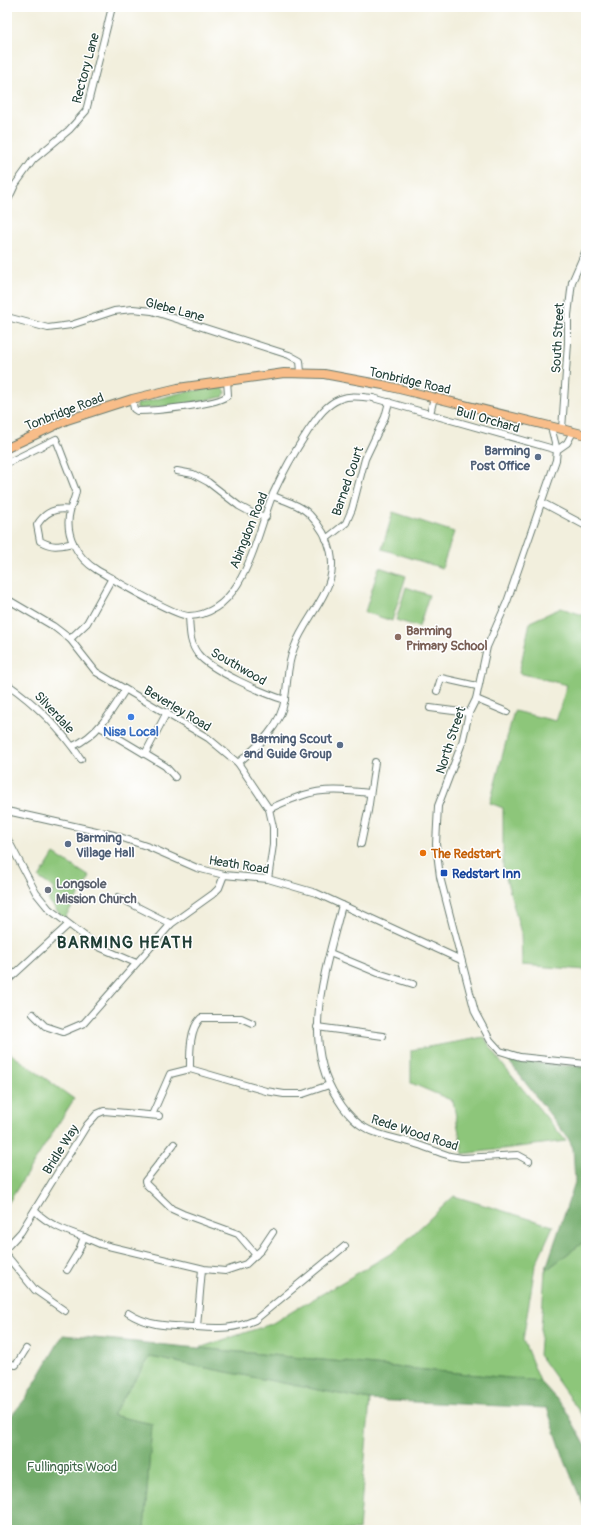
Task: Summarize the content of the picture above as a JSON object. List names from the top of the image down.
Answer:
{
  "streets": {
    "main road": ["Tonbridge Road"],
    "street": [
      "Rectory Lane",
      "Glebe Lane",
      "South Street",
      "Bull Orchard",
      "Barned Court",
      "Abingdon Road",
      "Southwood",
      "Beverley Road",
      "Silverdale",
      "North Street",
      "Heath Road",
      "Rede Wood Road",
      "Bridle Way"
    ]
  },
  "crossings": [
    ["Glebe Lane", "Tonbridge Road"],
    ["South Street", "Tonbridge Road"],
    ["Tonbridge Road", "North Street"],
    ["Bull Orchard", "Abingdon Road"],
    ["Bull Orchard", "North Street"],
    ["Barned Court", "Abingdon Road"],
    ["Abingdon Road", "Southwood"],
    ["Beverley Road", "Heath Road"],
    ["North Street", "Heath Road"],
    ["Heath Road", "Rede Wood Road"]
  ],
  "districts": ["BARMING HEATH"],
  "parks": ["Fullingpits Wood"],
  "places": {
    "other": [
      "Barming Post Office",
      "Barming Primary School",
      "Nisa Local",
      "Barming Scout and Guide Group",
      "Barming Village Hall",
      "The Redstart",
      "Longsole Mission Church"
    ],
    "transit": ["Redstart Inn"]
  }
}
